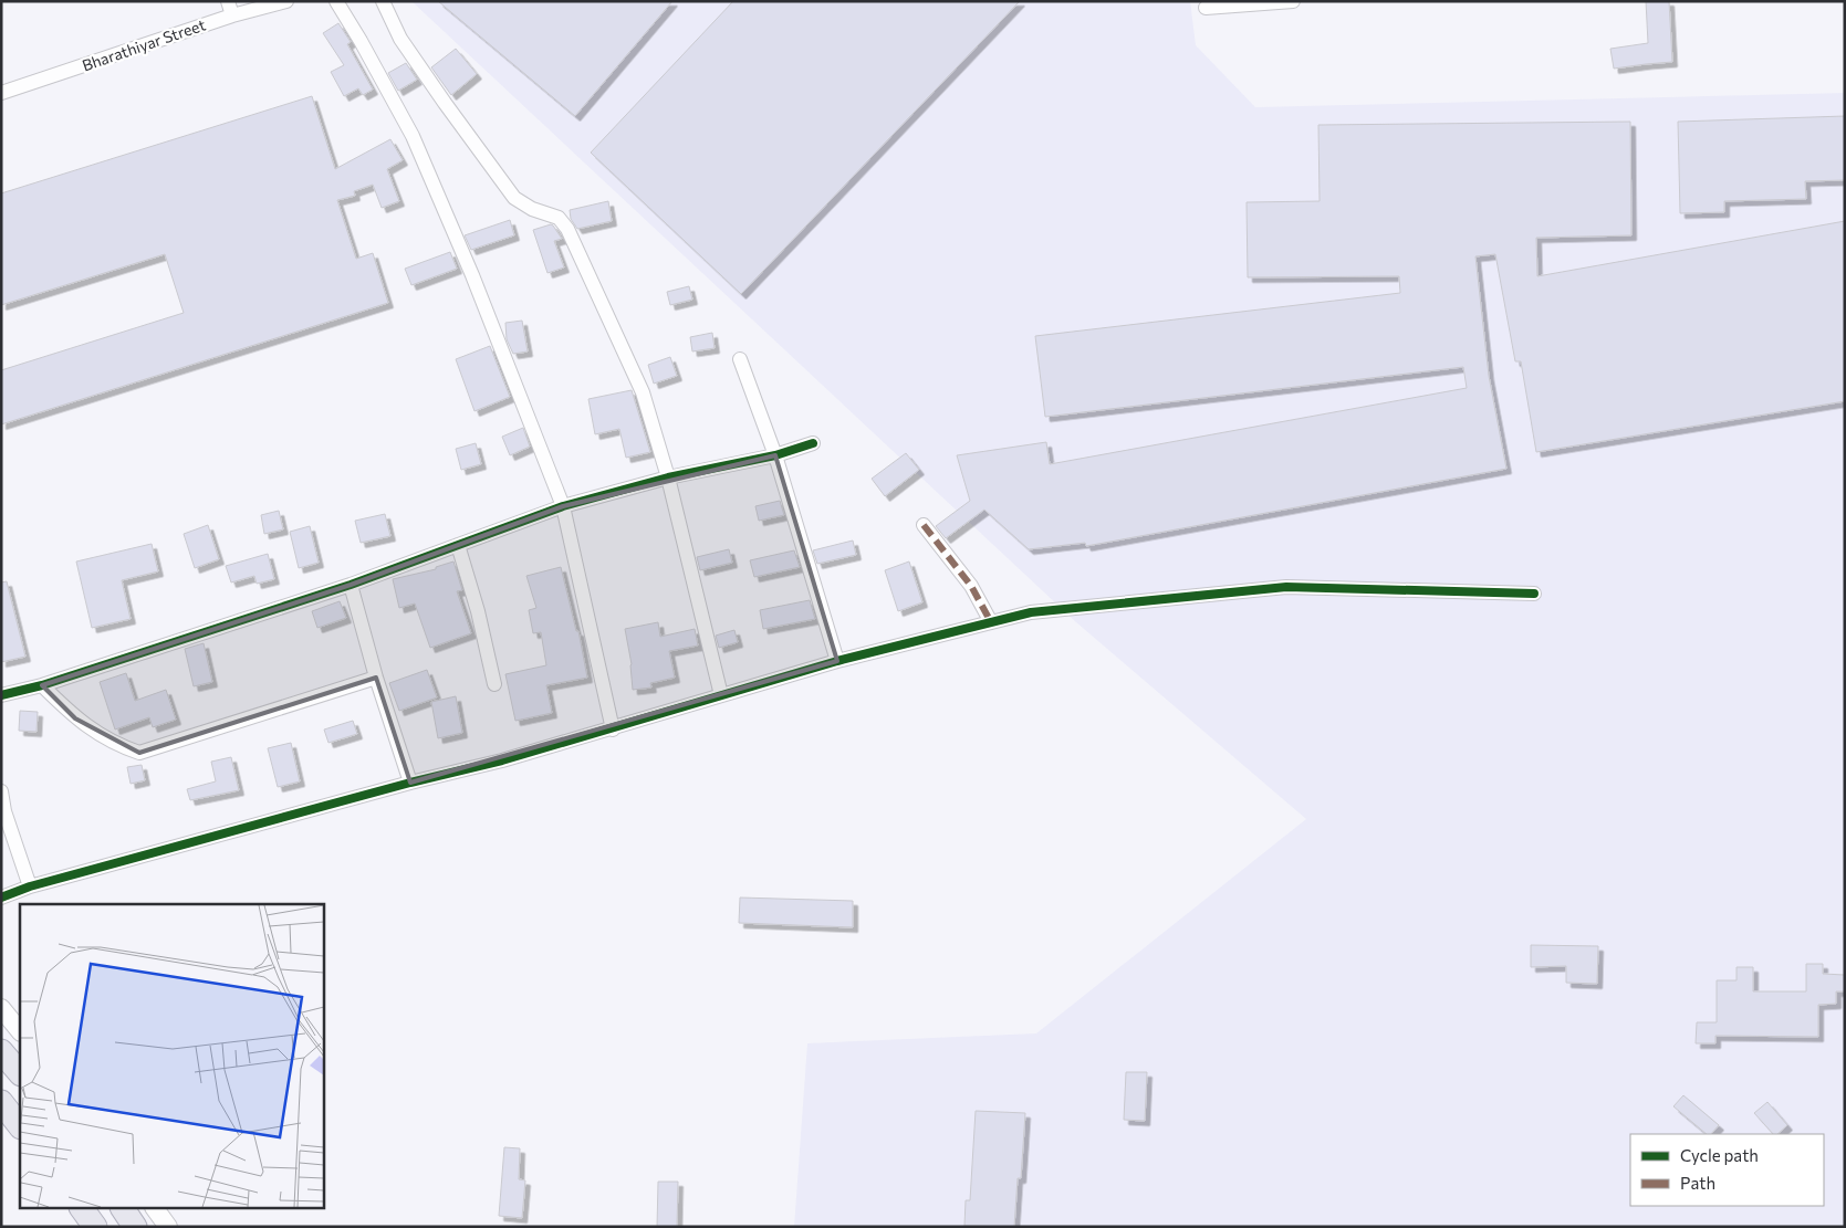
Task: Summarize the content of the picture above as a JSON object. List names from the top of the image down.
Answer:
{
  "streets": {
    "street": ["Bharathiyar Street"]
  },
  "legend": ["Cycle path", "Path"]
}
